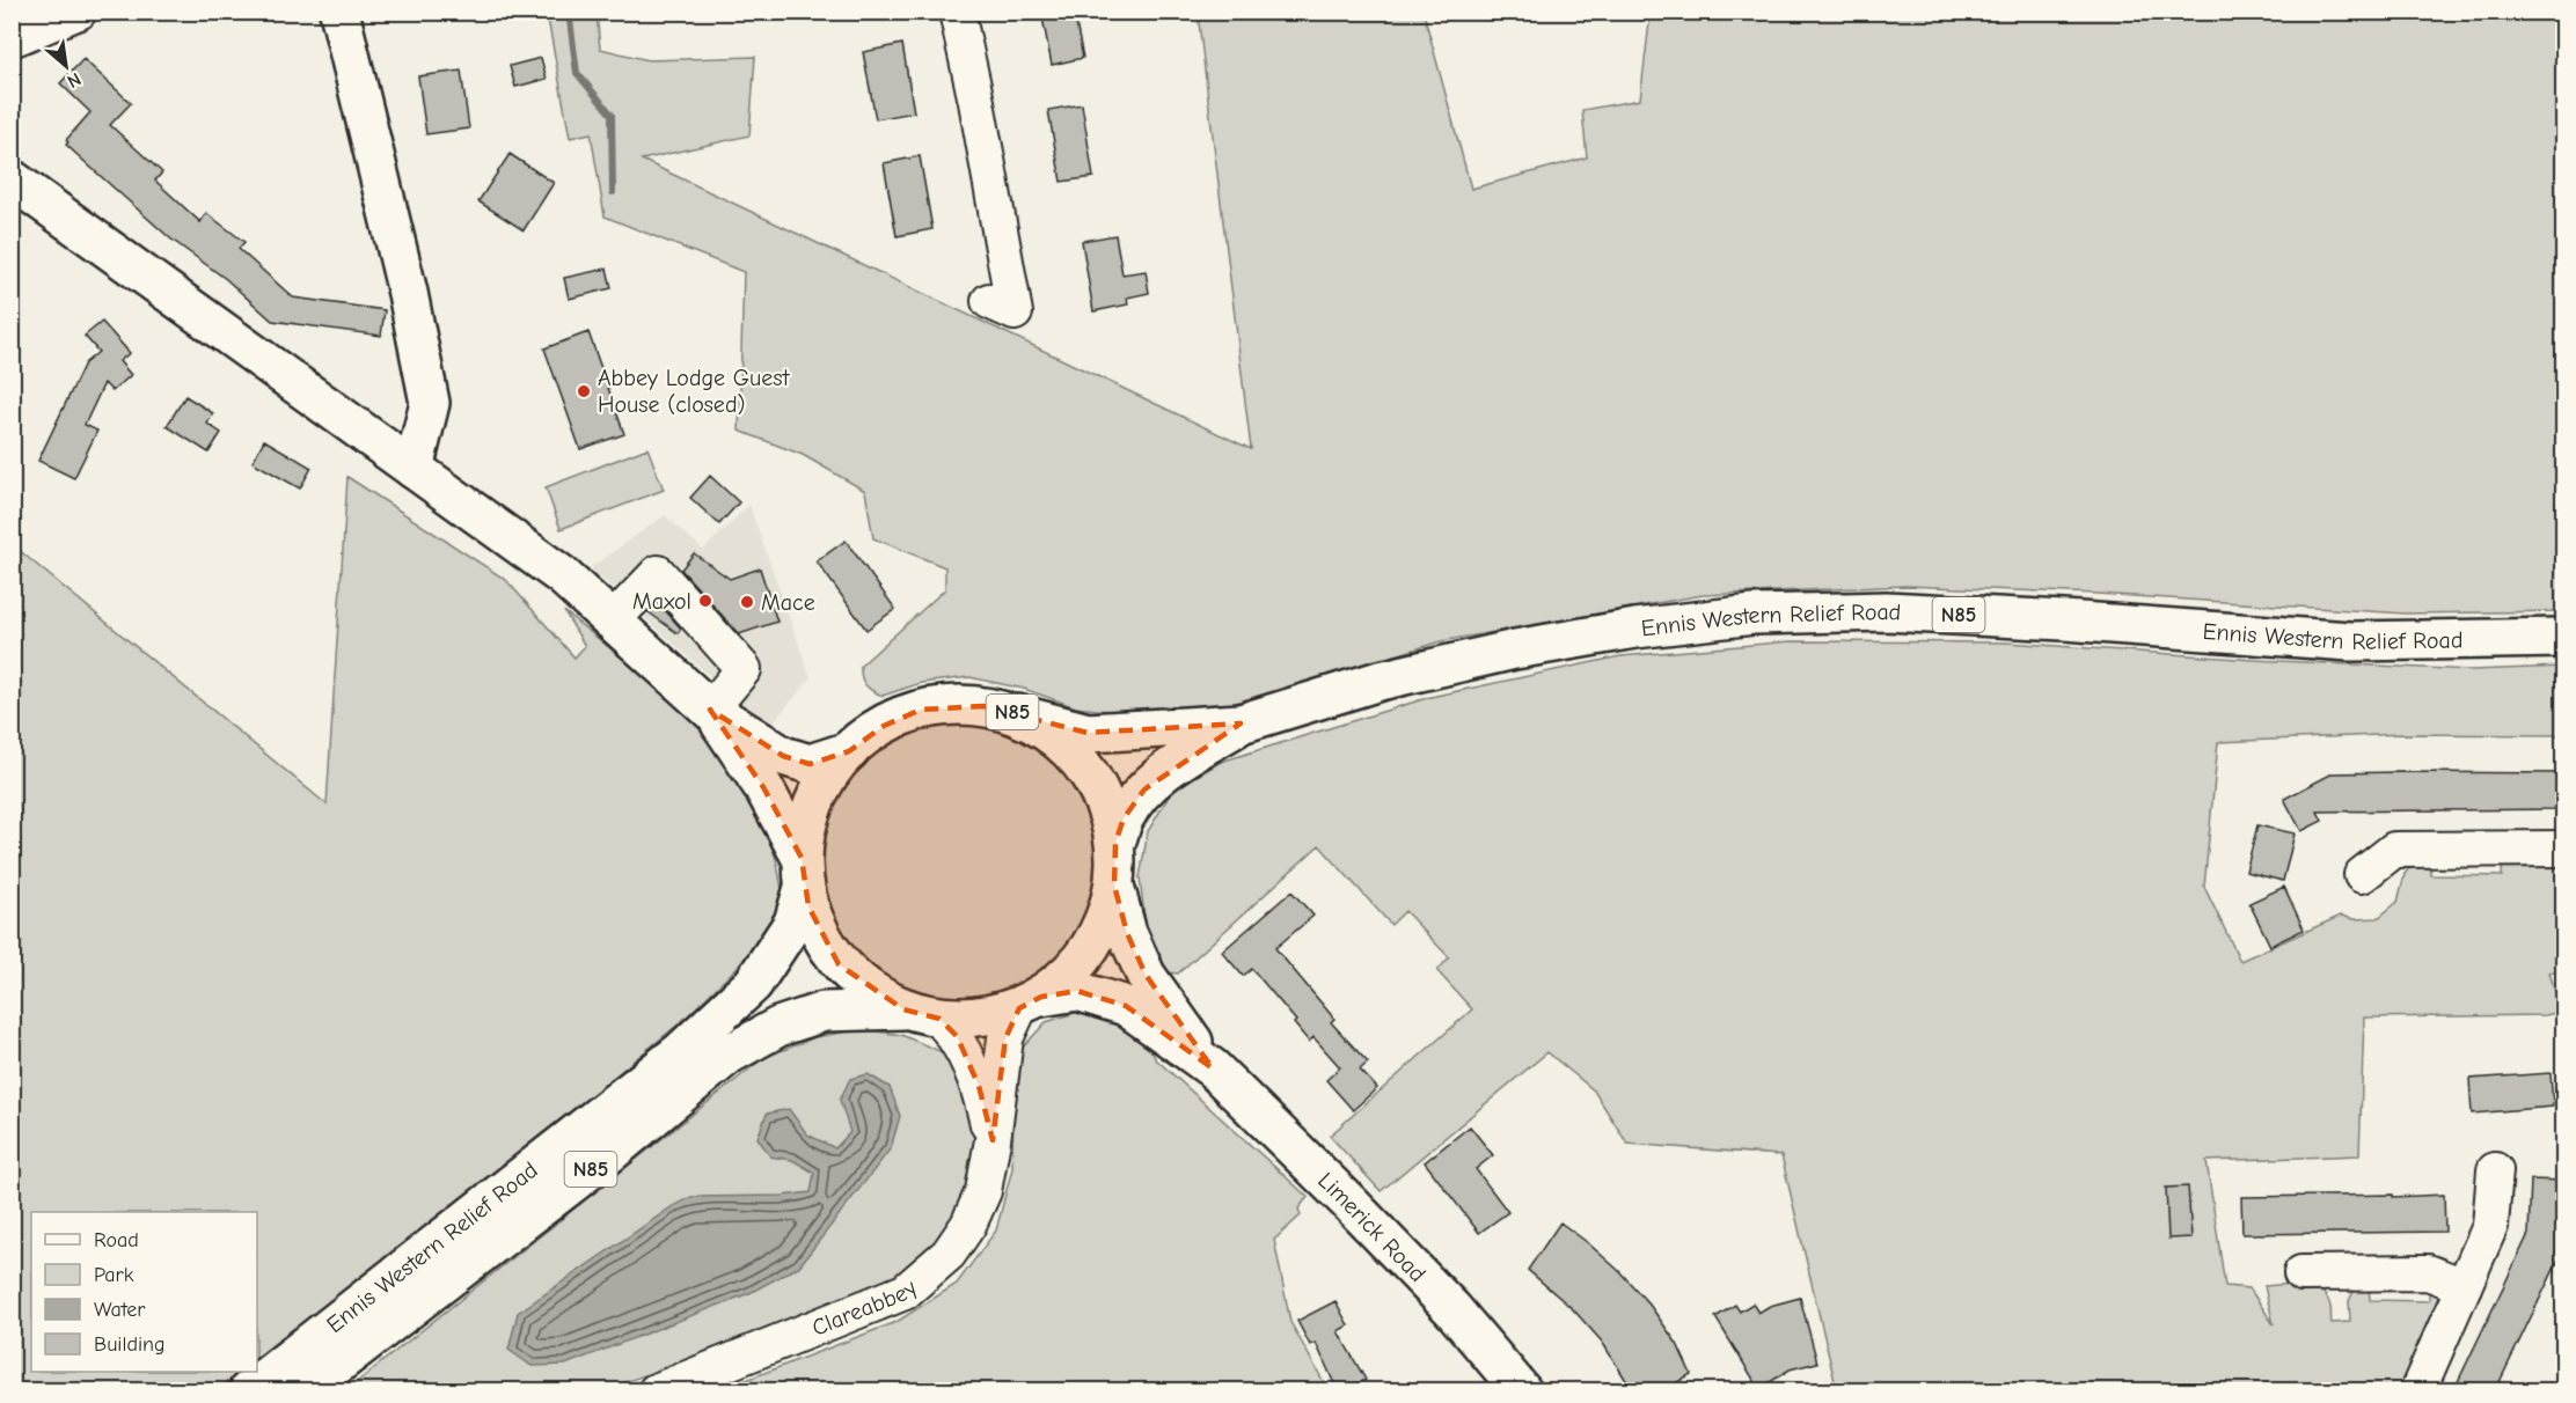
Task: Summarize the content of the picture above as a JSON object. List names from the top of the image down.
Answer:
{
  "streets": {
    "main road": ["N85", "Ennis Western Relief Road", "Limerick Road"],
    "street": ["Clareabbey"]
  },
  "crossings": [
    ["N85", "Ennis Western Relief Road"],
    ["N85", "Clareabbey"]
  ],
  "places": ["Abbey Lodge Guest House (closed)", "Maxol", "Mace"],
  "legend": [
    "Road",
    "Park",
    "Water",
    "Building"
  ],
  "north": "bottom right"
}
